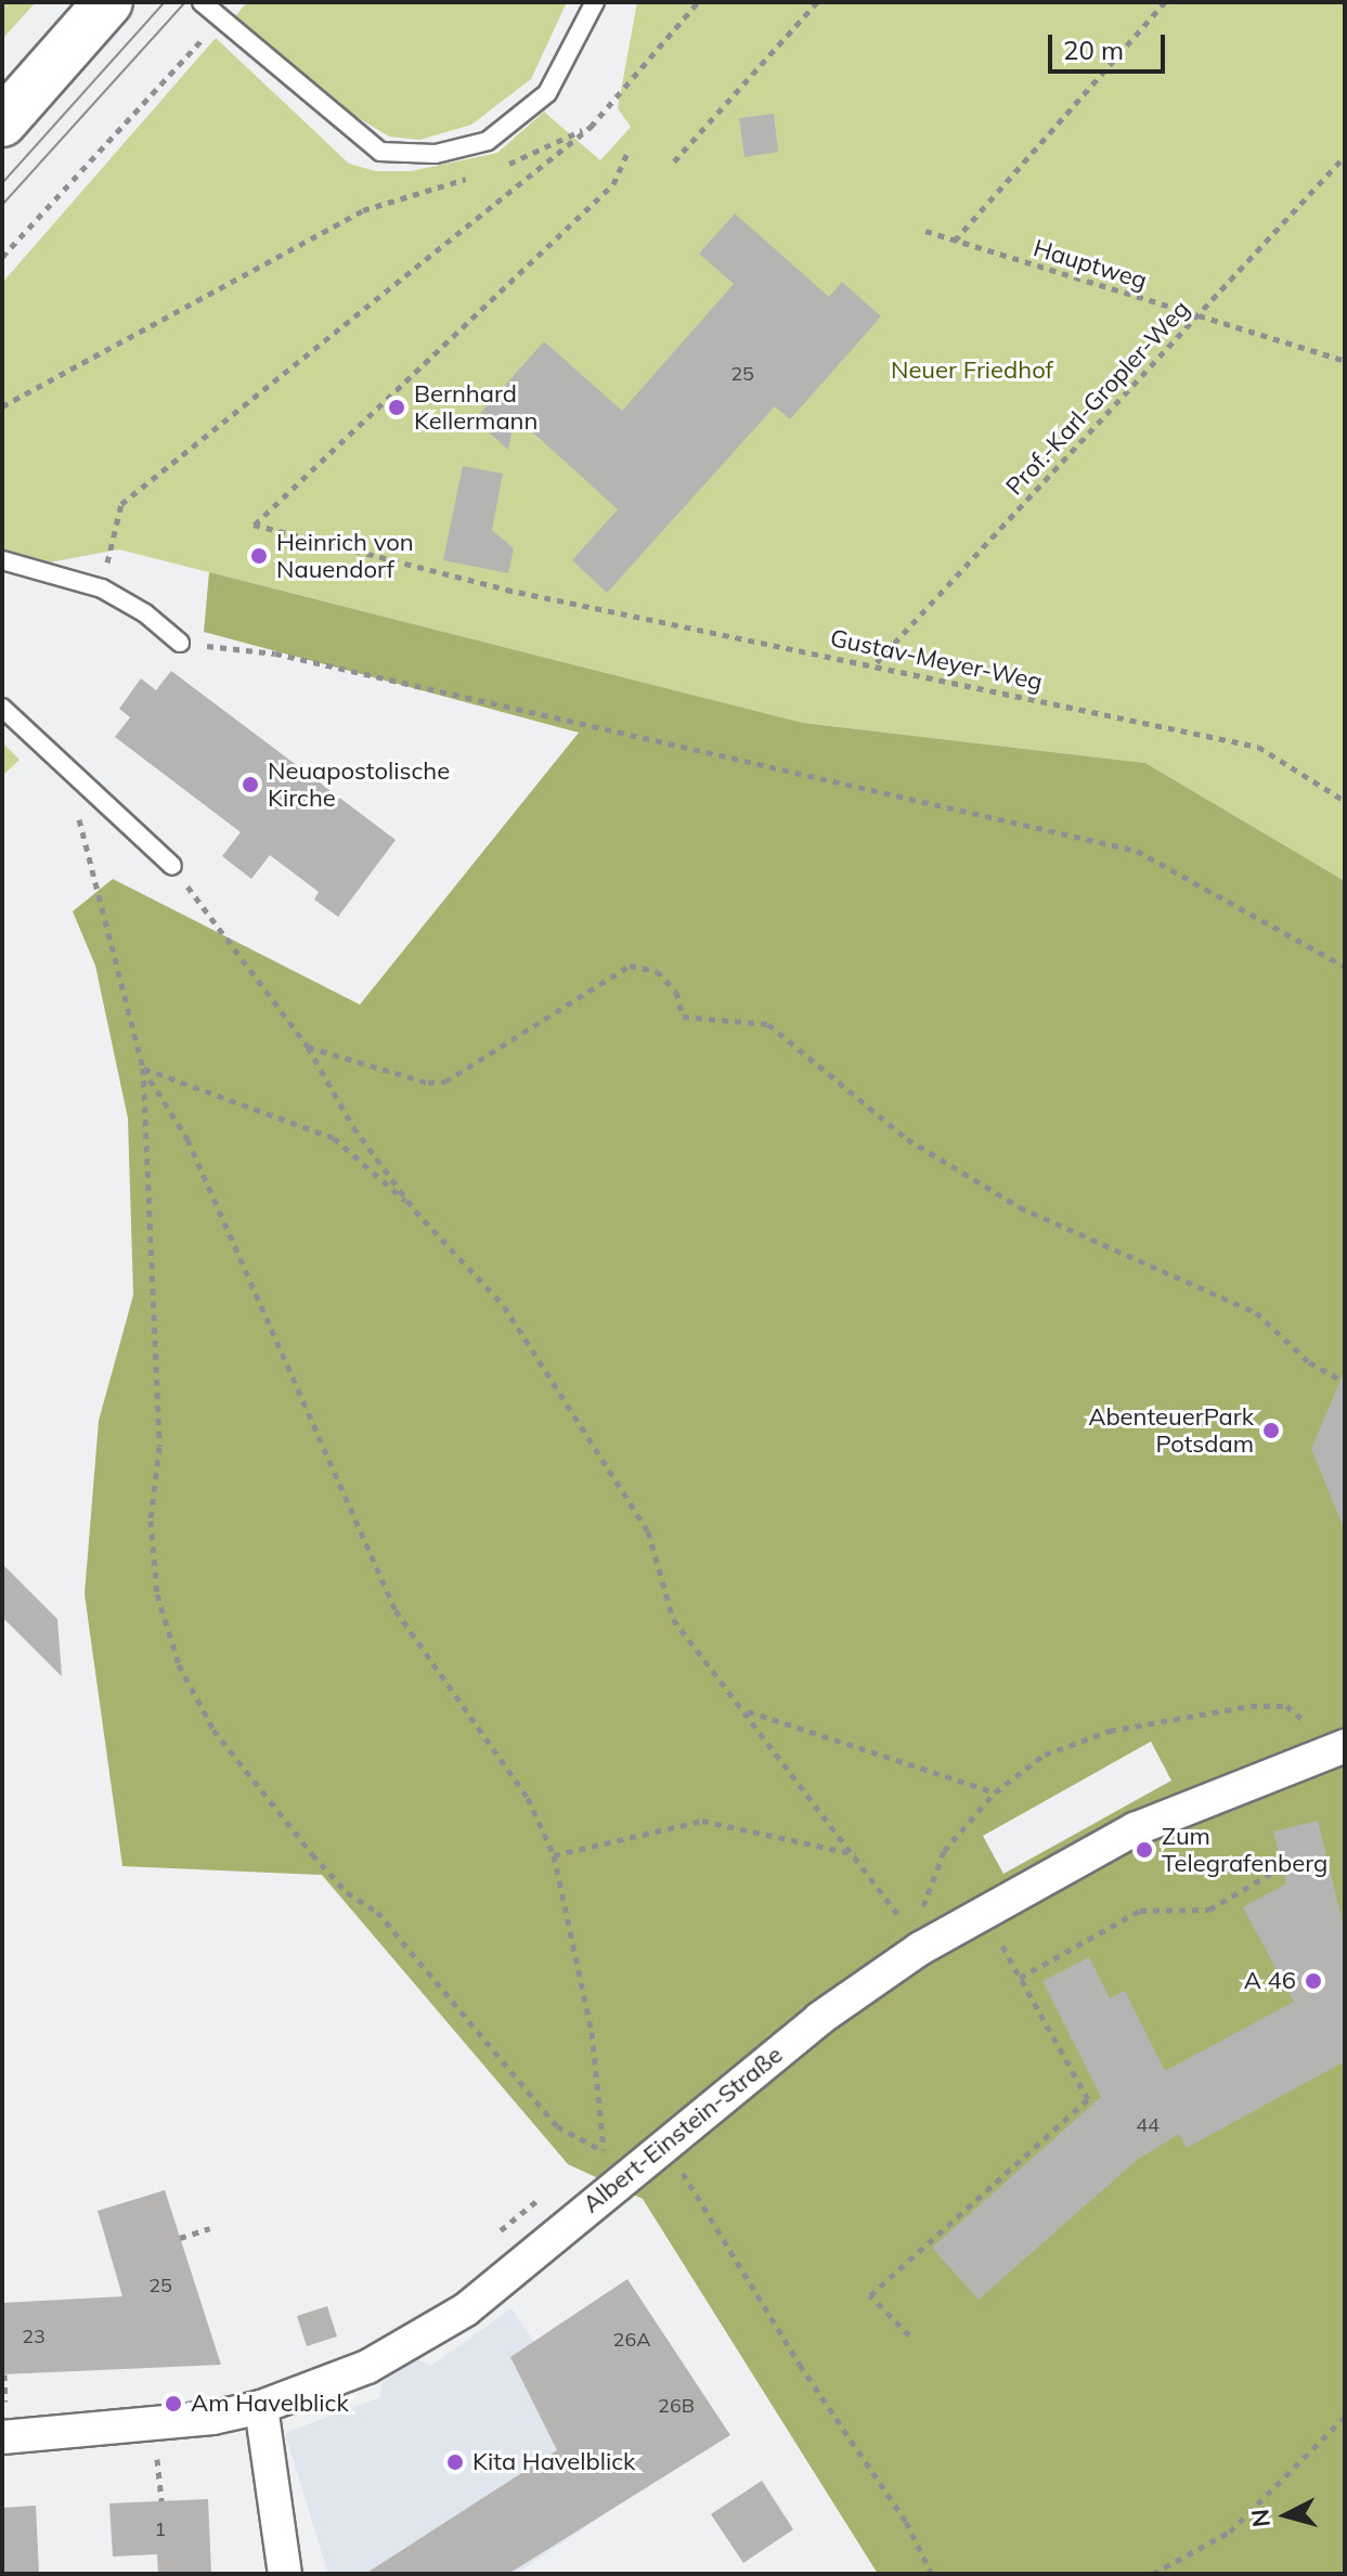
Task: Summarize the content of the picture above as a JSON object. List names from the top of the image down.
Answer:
{
  "streets": {
    "street": ["Albert-Einstein-Straße"],
    "path": ["Hauptweg", "Prof.-Karl-Gropler-Weg", "Gustav-Meyer-Weg"]
  },
  "crossings": [
    ["Hauptweg", "Prof.-Karl-Gropler-Weg"],
    ["Prof.-Karl-Gropler-Weg", "Gustav-Meyer-Weg"]
  ],
  "parks": ["Neuer Friedhof"],
  "places": [
    "Bernhard Kellermann",
    "Heinrich von Nauendorf",
    "Neuapostolische Kirche",
    "AbenteuerPark Potsdam",
    "Zum Telegrafenberg",
    "A 46",
    "Am Havelblick",
    "Kita Havelblick"
  ],
  "house_numbers": [
    "25",
    "44",
    "25",
    "23",
    "26A",
    "26B",
    "1"
  ],
  "scale_bar": "20 m",
  "north": "left"
}
